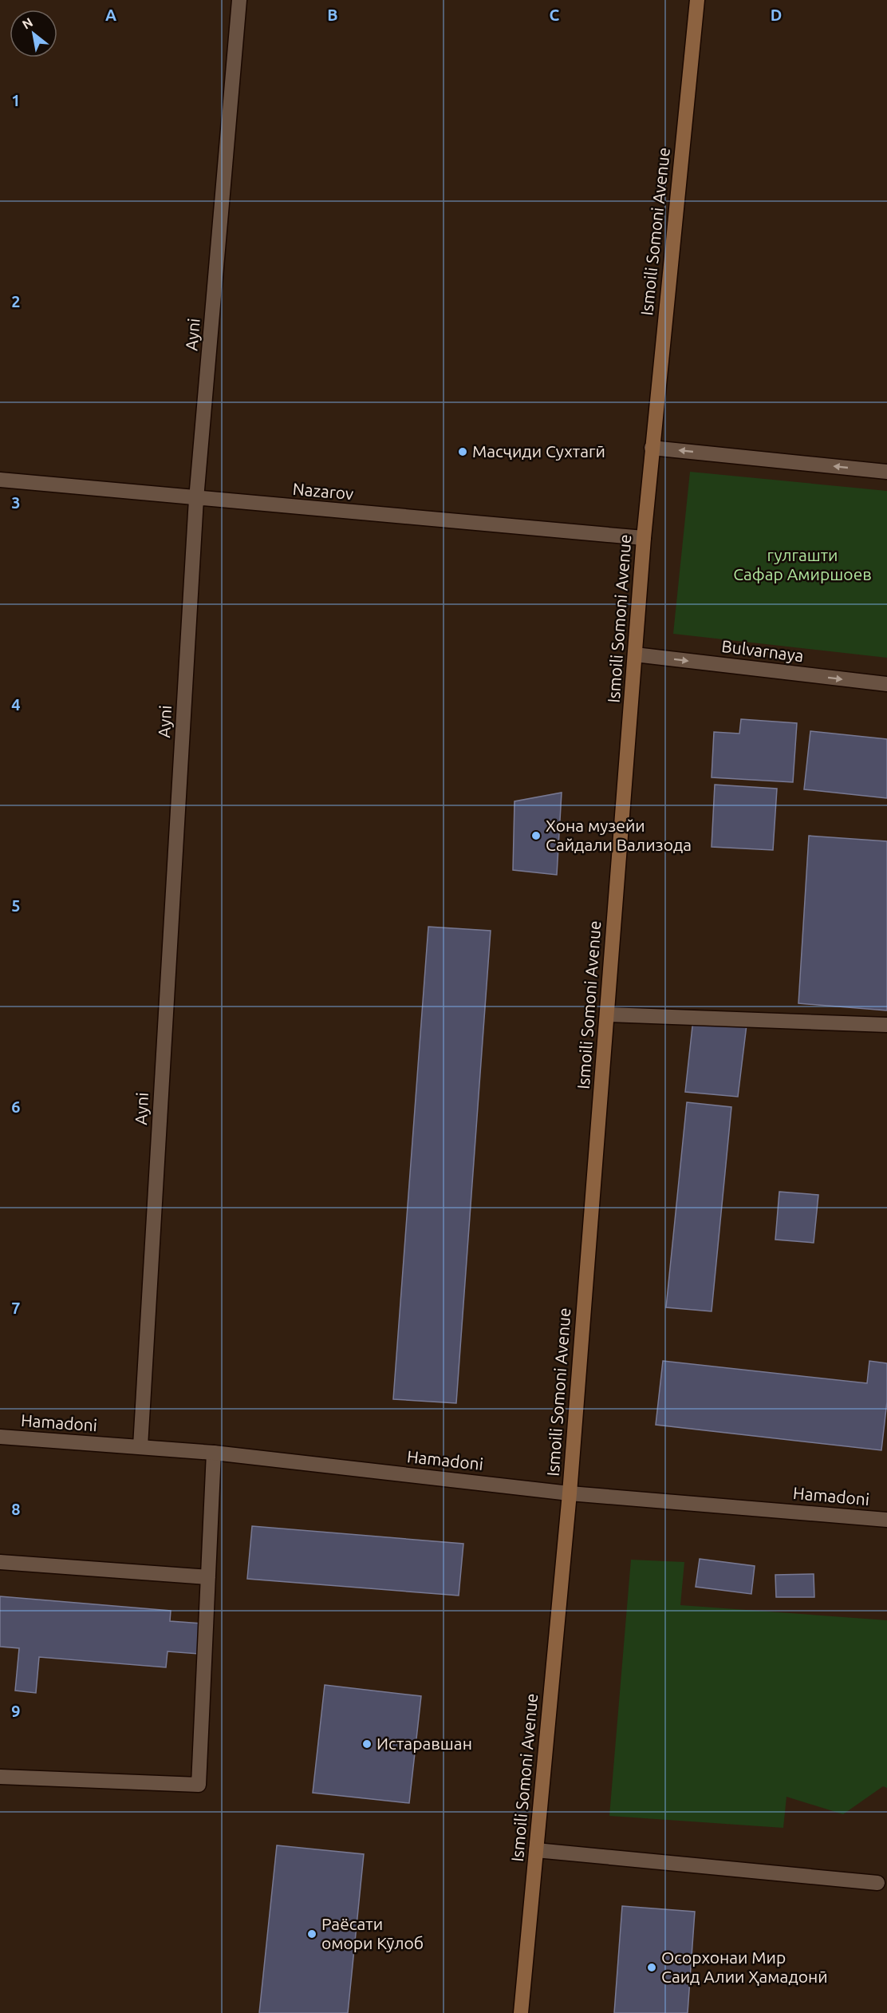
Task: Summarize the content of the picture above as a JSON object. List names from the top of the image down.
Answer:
{
  "streets": {
    "main road": ["Ismoili Somoni Avenue"],
    "street": [
      "Ayni",
      "Nazarov",
      "Bulvarnaya",
      "Hamadoni"
    ]
  },
  "crossings": [
    ["Ismoili Somoni Avenue", "Nazarov"],
    ["Ismoili Somoni Avenue", "Bulvarnaya"],
    ["Ismoili Somoni Avenue", "Hamadoni"],
    ["Ayni", "Nazarov"],
    ["Ayni", "Hamadoni"]
  ],
  "one_way": ["Bulvarnaya"],
  "parks": ["гулгашти Сафар Амиршоев"],
  "places": [
    "Масҷиди Сухтагӣ",
    "Хона музейи Сайдали Вализода",
    "Истаравшан",
    "Раёсати омори Кӯлоб",
    "Осорхонаи Мир Саид Алии Ҳамадонӣ"
  ],
  "north": "top left",
  "grid": {
    "columns": [
      "A",
      "B",
      "C",
      "D"
    ],
    "rows": [
      "1",
      "2",
      "3",
      "4",
      "5",
      "6",
      "7",
      "8",
      "9"
    ]
  }
}
